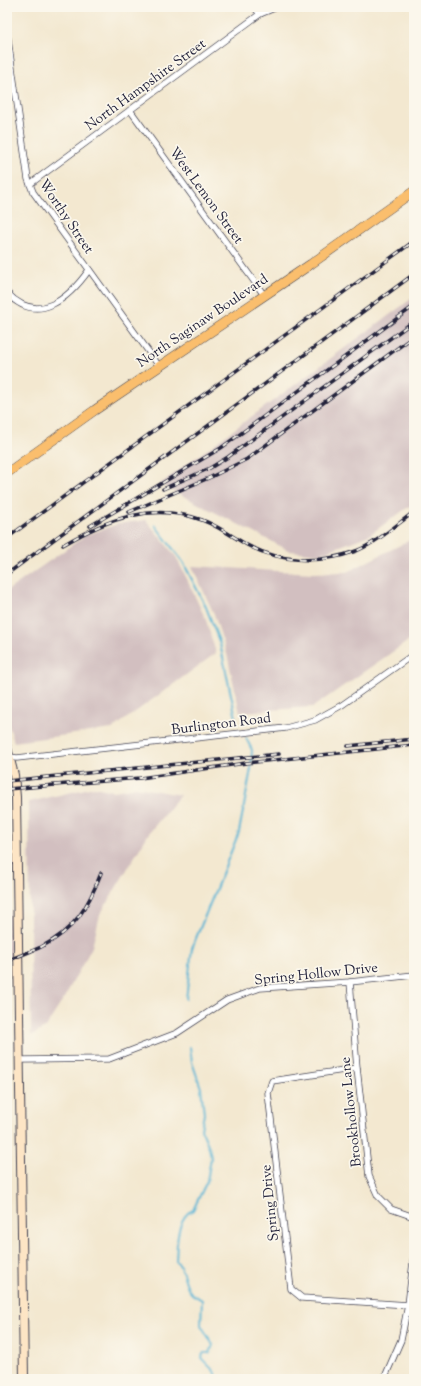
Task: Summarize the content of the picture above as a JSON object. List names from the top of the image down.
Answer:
{
  "streets": {
    "main road": ["North Saginaw Boulevard"],
    "street": [
      "North Hampshire Street",
      "West Lemon Street",
      "Worthy Street",
      "Burlington Road",
      "Spring Hollow Drive",
      "Brookhollow Lane",
      "Spring Drive"
    ]
  },
  "crossings": [
    ["North Hampshire Street", "West Lemon Street"],
    ["North Hampshire Street", "Worthy Street"],
    ["West Lemon Street", "North Saginaw Boulevard"],
    ["Worthy Street", "North Saginaw Boulevard"],
    ["Spring Hollow Drive", "Brookhollow Lane"],
    ["Brookhollow Lane", "Spring Drive"]
  ]
}
